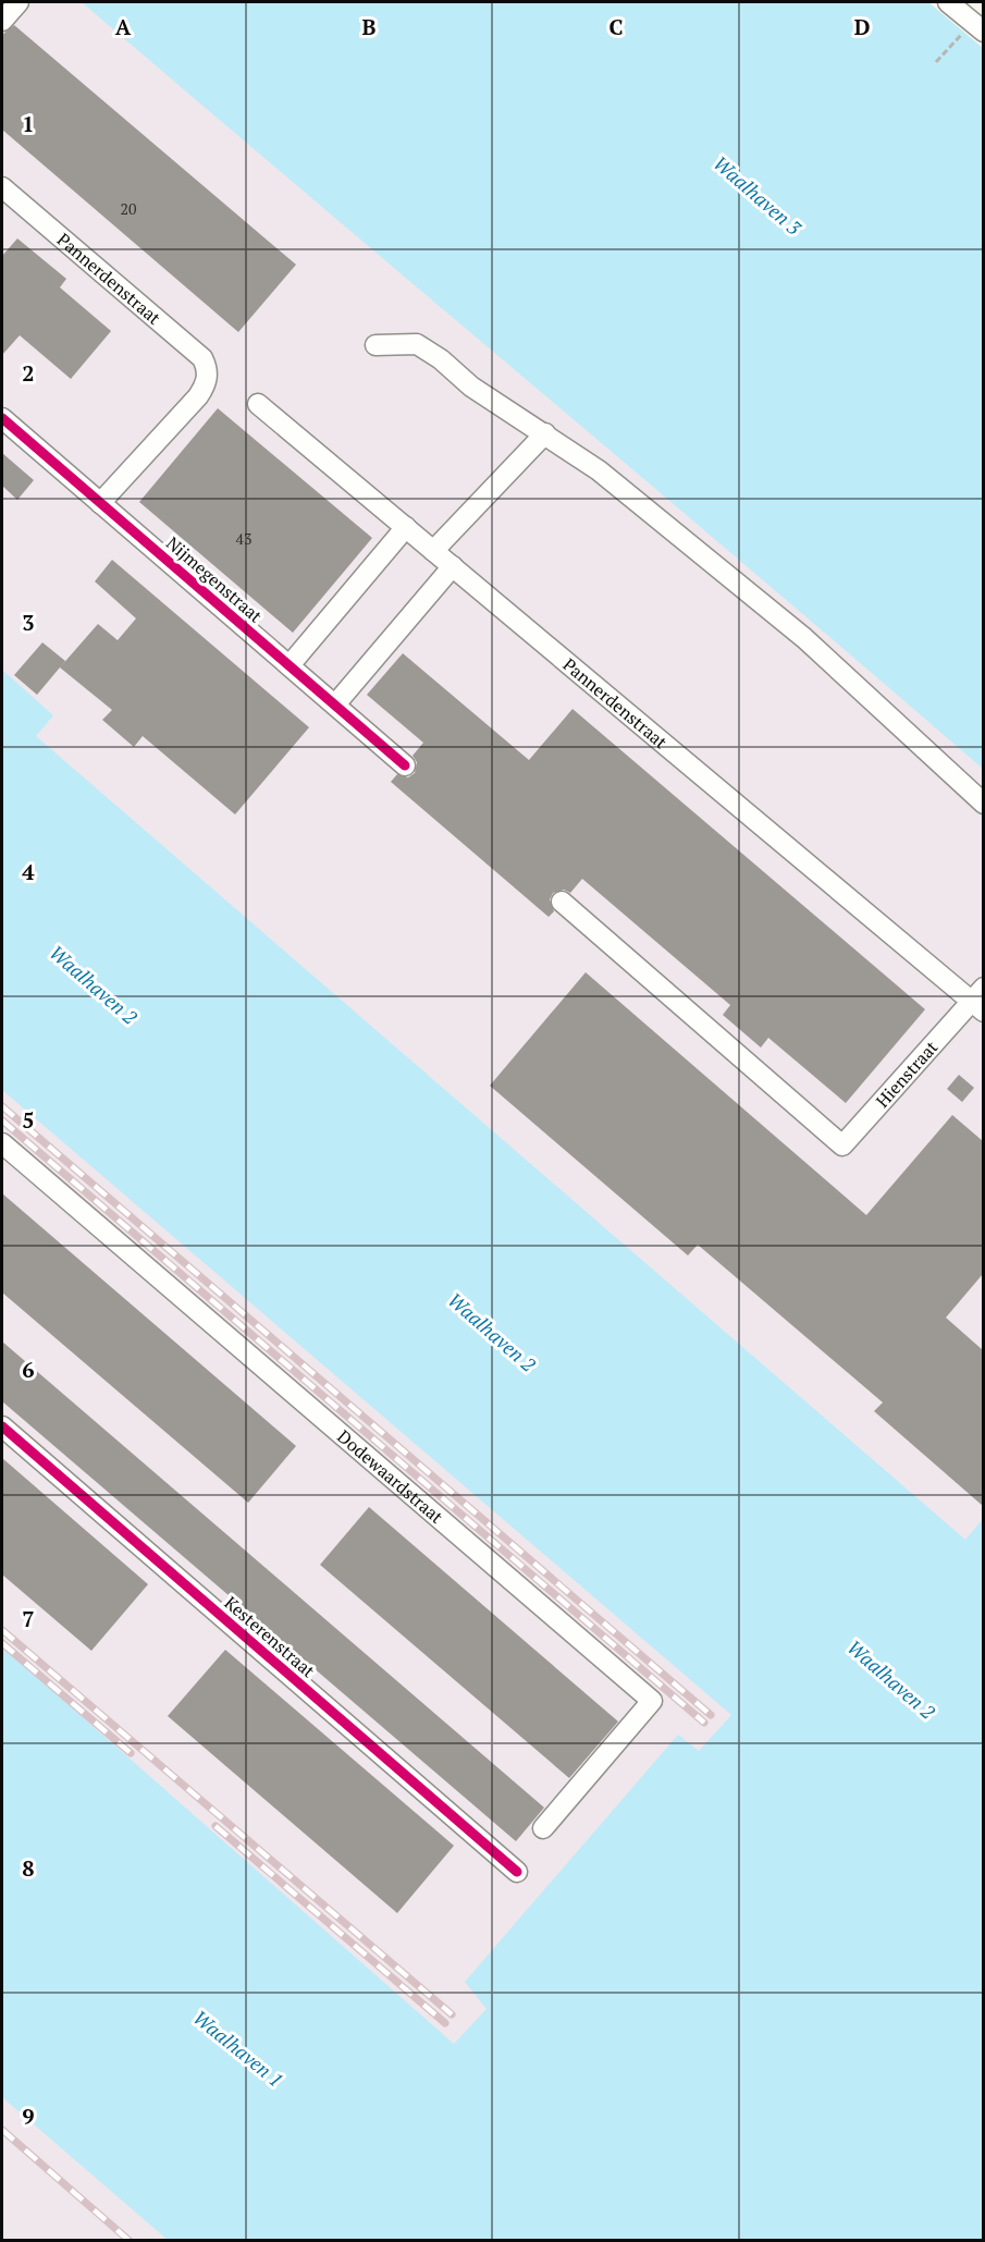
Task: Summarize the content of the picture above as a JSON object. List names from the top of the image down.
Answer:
{
  "streets": {
    "street": [
      "Pannerdenstraat",
      "Nijmegenstraat",
      "Hienstraat",
      "Dodewaardstraat",
      "Kesterenstraat"
    ]
  },
  "crossings": [
    ["Pannerdenstraat", "Nijmegenstraat"],
    ["Pannerdenstraat", "Hienstraat"]
  ],
  "water": ["Waalhaven 3", "Waalhaven 2", "Waalhaven 1"],
  "house_numbers": ["20", "43"],
  "grid": {
    "columns": [
      "A",
      "B",
      "C",
      "D"
    ],
    "rows": [
      "1",
      "2",
      "3",
      "4",
      "5",
      "6",
      "7",
      "8",
      "9"
    ]
  }
}
